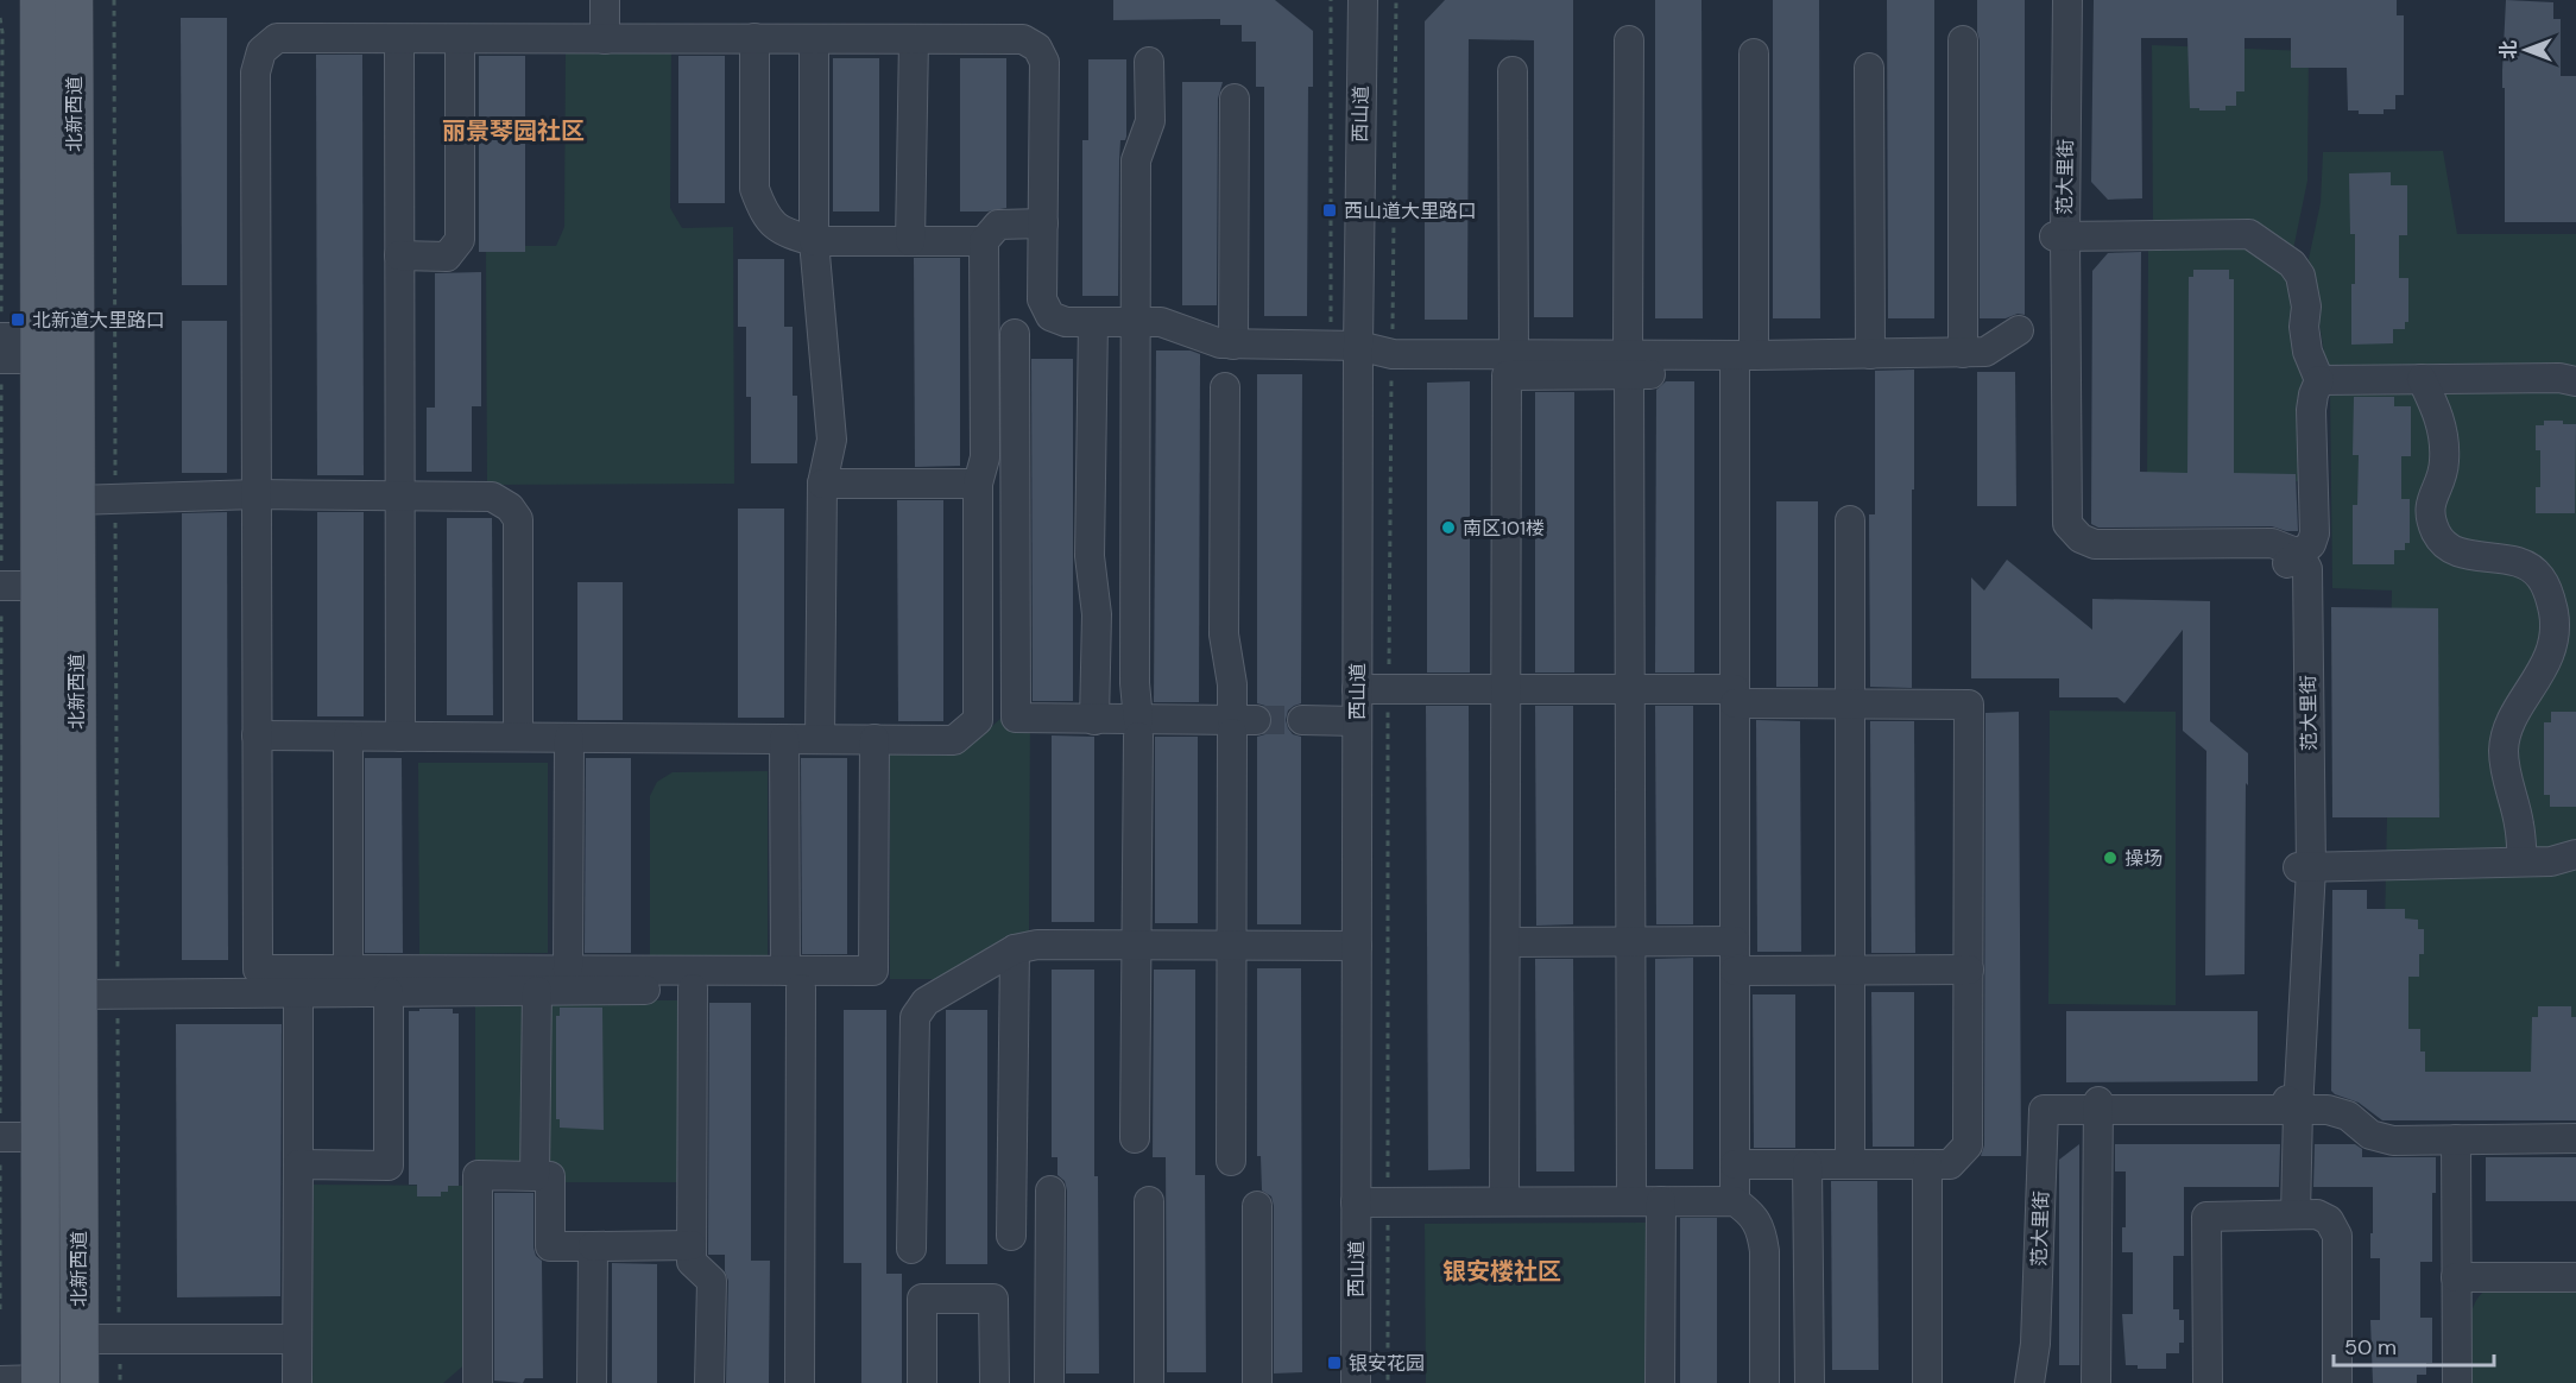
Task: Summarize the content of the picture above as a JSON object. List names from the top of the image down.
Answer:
{
  "streets": {
    "main road": ["北新西道"],
    "street": ["西山道", "范大里街"]
  },
  "districts": ["丽景琴园社区", "银安楼社区"],
  "places": {
    "transit": ["西山道大里路口", "北新道大里路口", "银安花园"],
    "other": ["南区101楼", "操场"]
  },
  "scale_bar": "50 m",
  "north": "left"
}
